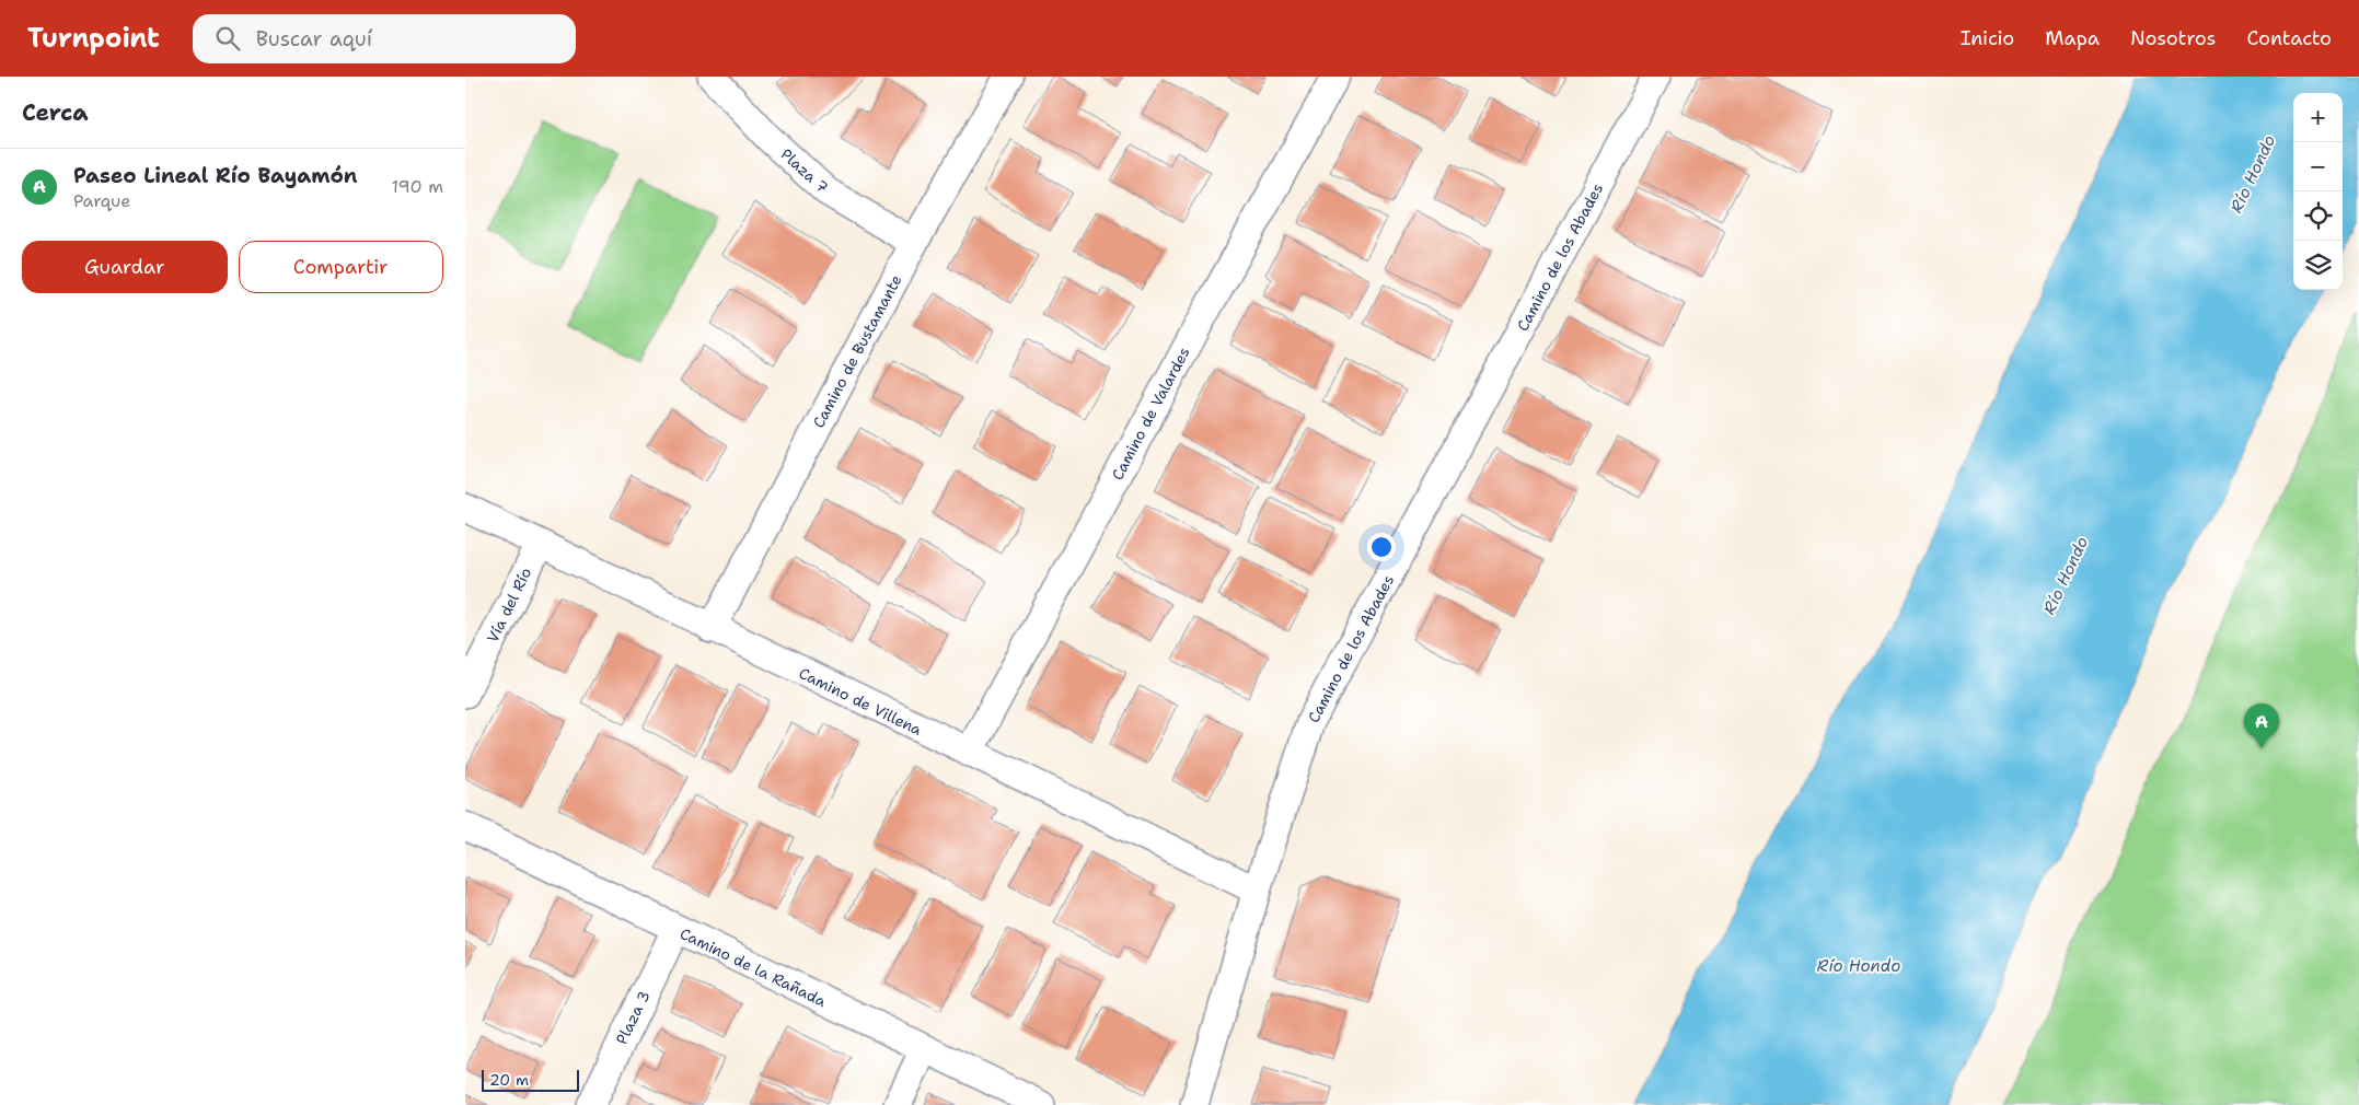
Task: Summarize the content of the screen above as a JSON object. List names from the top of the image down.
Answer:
{
  "streets": {
    "street": [
      "Plaza 7",
      "Camino de los Abades",
      "Camino de Bustamante",
      "Camino de Valardes",
      "Vía del Río",
      "Camino de Villena",
      "Camino de la Rañada",
      "Plaza 3"
    ]
  },
  "crossings": [
    ["Plaza 7", "Camino de Bustamante"],
    ["Camino de los Abades", "Camino de Villena"],
    ["Camino de Bustamante", "Camino de Villena"],
    ["Camino de Valardes", "Camino de Villena"],
    ["Vía del Río", "Camino de Villena"],
    ["Camino de la Rañada", "Plaza 3"]
  ],
  "water": ["Río Hondo"],
  "scale_bar": "20 m",
  "page": {
    "header": "Turnpoint",
    "search": "Buscar aquí",
    "nav": [
      "Inicio",
      "Mapa",
      "Nosotros",
      "Contacto"
    ],
    "heading": "Cerca",
    "map_buttons": ["+", "−"],
    "list": [
      {
        "mark": "A",
        "name": "Paseo Lineal Río Bayamón",
        "note": "Parque",
        "value": "190 m"
      }
    ],
    "buttons": ["Guardar", "Compartir"],
    "pins": "A",
    "scale": "20 m"
  }
}
